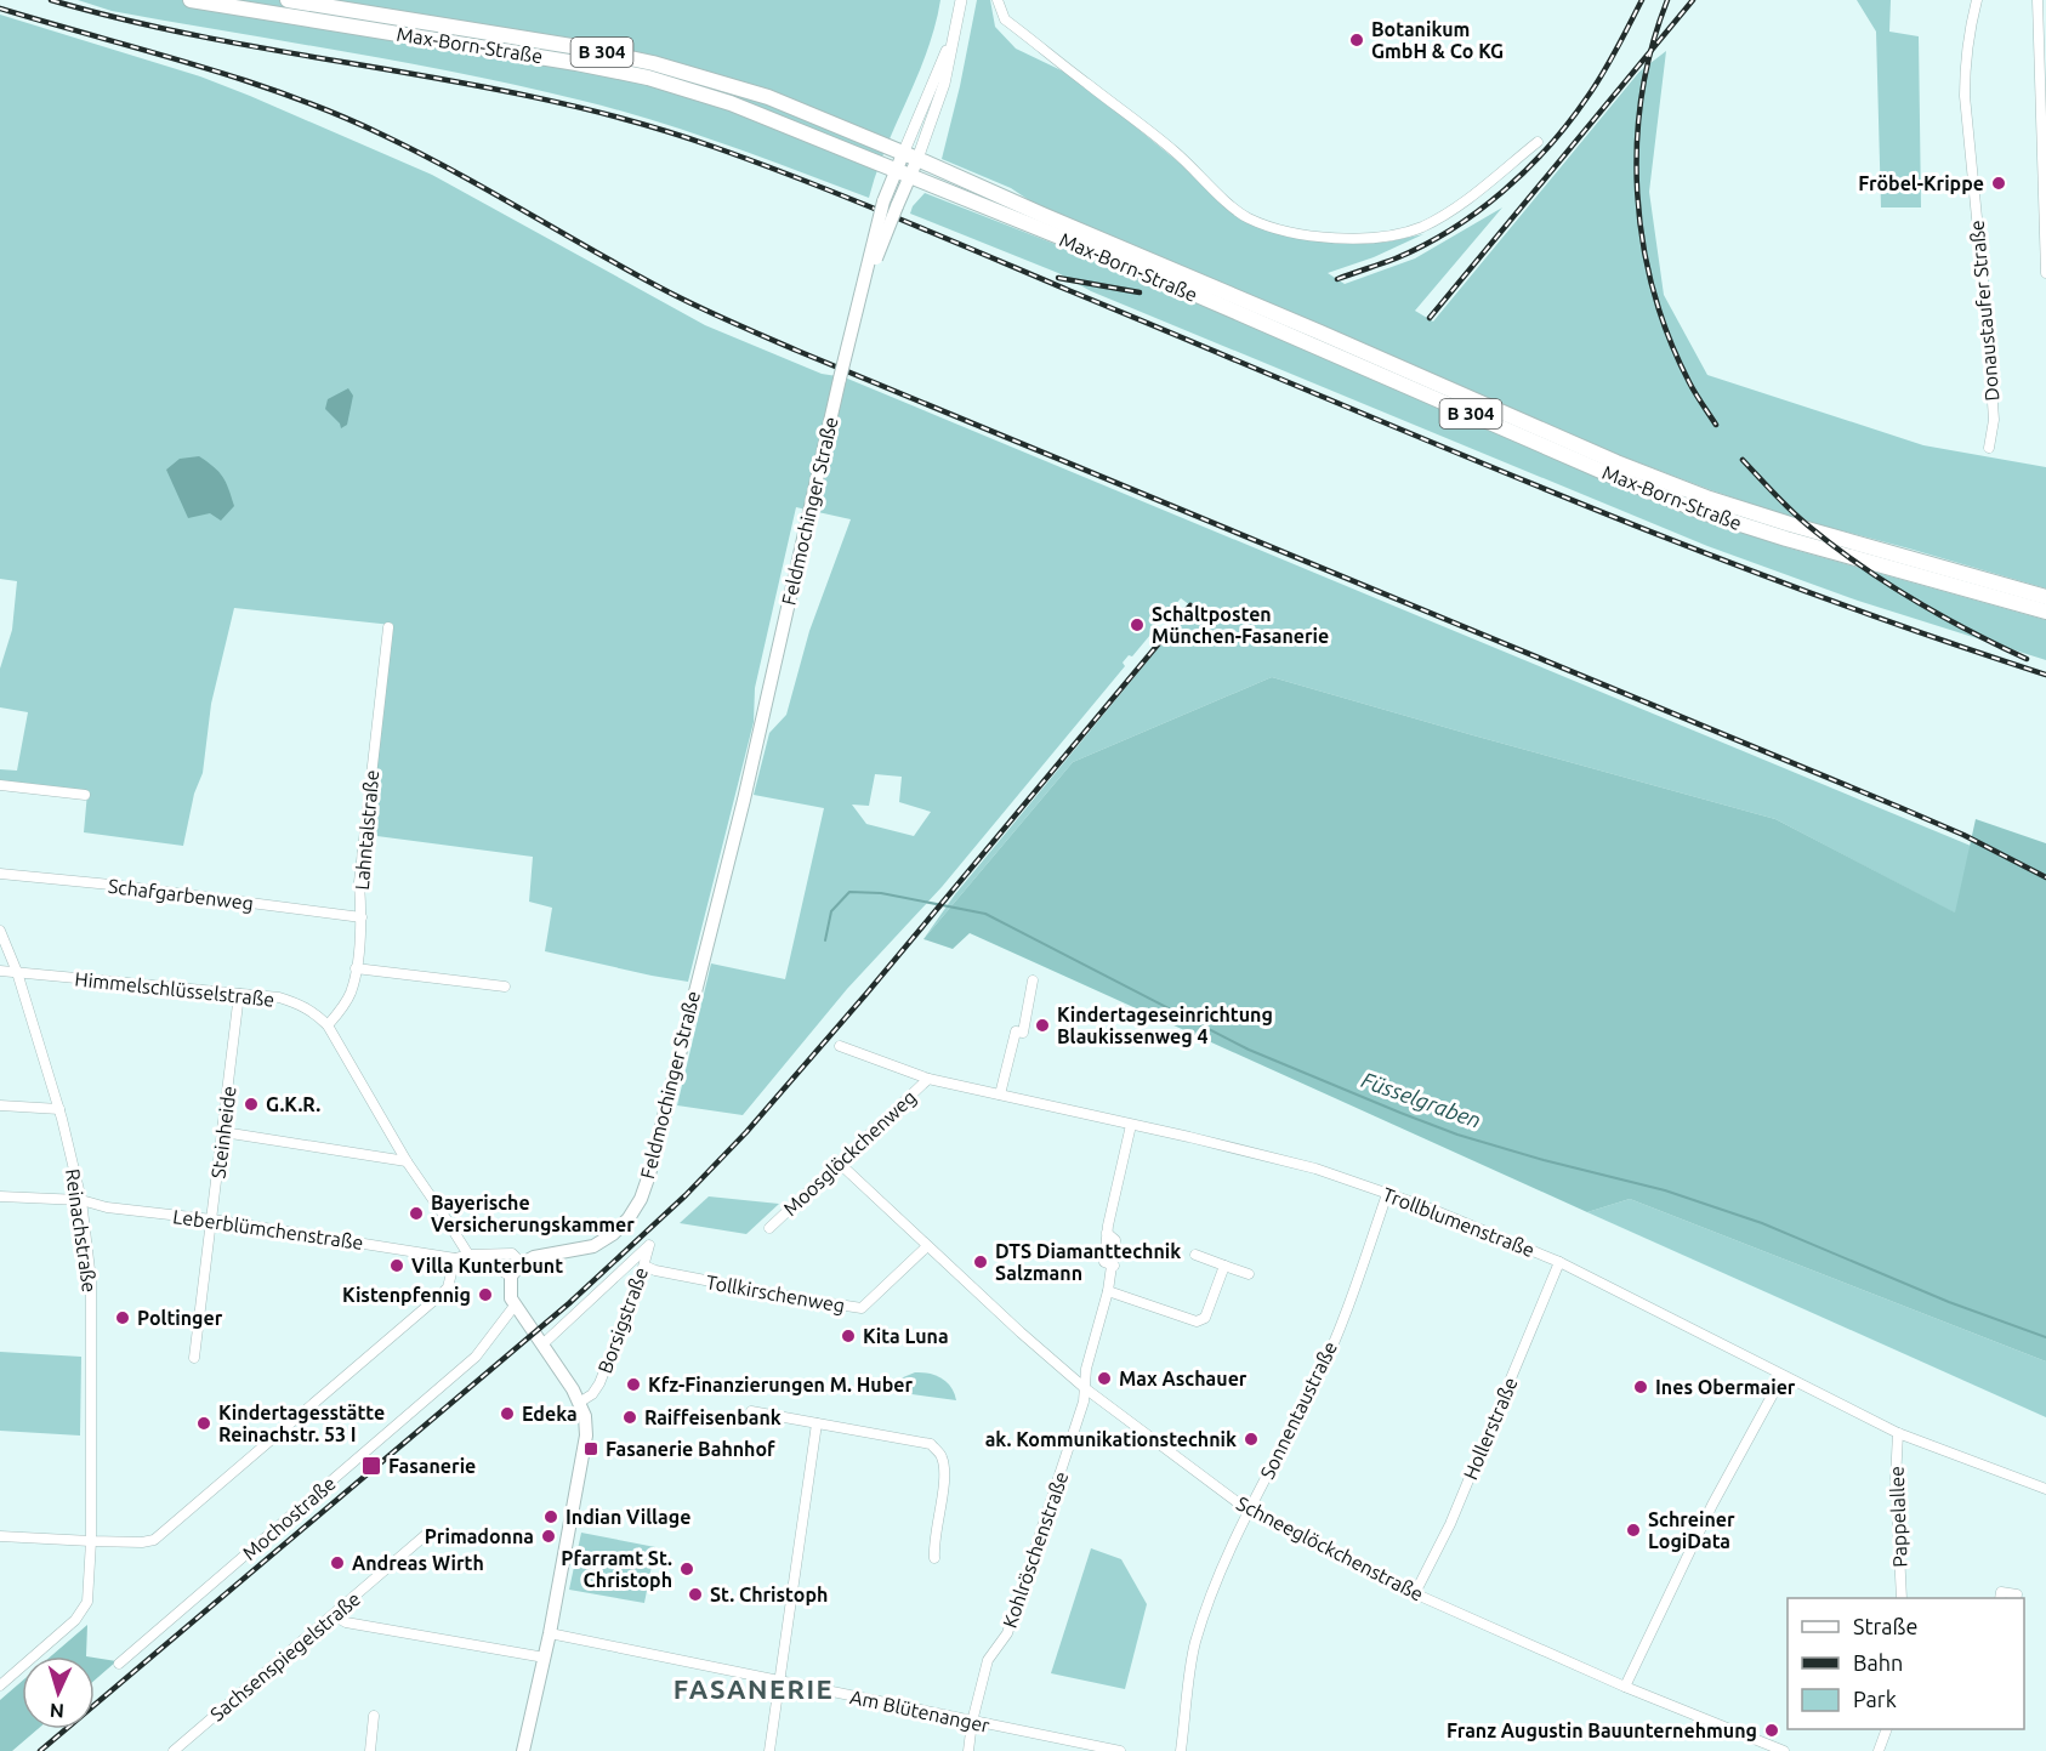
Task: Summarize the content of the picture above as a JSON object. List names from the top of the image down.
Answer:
{
  "streets": {
    "main road": ["Max-Born-Straße", "B 304", "Feldmochinger Straße"],
    "street": [
      "Donaustaufer Straße",
      "Lahntalstraße",
      "Schafgarbenweg",
      "Himmelschlüsselstraße",
      "Steinheide",
      "Moosglöckchenweg",
      "Trollblumenstraße",
      "Leberblümchenstraße",
      "Reinachstraße",
      "Tollkirschenweg",
      "Borsigstraße",
      "Sonnentaustraße",
      "Hollerstraße",
      "Pappelallee",
      "Mochostraße",
      "Schneeglöckchenstraße",
      "Kohlröschenstraße",
      "Sachsenspiegelstraße",
      "Am Blütenanger"
    ]
  },
  "crossings": [
    ["Max-Born-Straße", "Feldmochinger Straße"],
    ["Lahntalstraße", "Schafgarbenweg"],
    ["Lahntalstraße", "Himmelschlüsselstraße"],
    ["Himmelschlüsselstraße", "Steinheide"],
    ["Himmelschlüsselstraße", "Reinachstraße"],
    ["Steinheide", "Leberblümchenstraße"],
    ["Moosglöckchenweg", "Trollblumenstraße"],
    ["Moosglöckchenweg", "Schneeglöckchenstraße"],
    ["Trollblumenstraße", "Sonnentaustraße"],
    ["Trollblumenstraße", "Hollerstraße"],
    ["Trollblumenstraße", "Pappelallee"],
    ["Trollblumenstraße", "Kohlröschenstraße"],
    ["Leberblümchenstraße", "Reinachstraße"],
    ["Tollkirschenweg", "Borsigstraße"],
    ["Tollkirschenweg", "Schneeglöckchenstraße"],
    ["Sonnentaustraße", "Schneeglöckchenstraße"],
    ["Hollerstraße", "Schneeglöckchenstraße"],
    ["Schneeglöckchenstraße", "Kohlröschenstraße"],
    ["Kohlröschenstraße", "Am Blütenanger"]
  ],
  "districts": ["FASANERIE"],
  "water": ["Füsselgraben"],
  "places": {
    "other": [
      "Botanikum GmbH & Co KG",
      "Fröbel-Krippe",
      "Schaltposten München-Fasanerie",
      "Kindertageseinrichtung Blaukissenweg 4",
      "G.K.R.",
      "Bayerische Versicherungskammer",
      "DTS Diamanttechnik Salzmann",
      "Villa Kunterbunt",
      "Kistenpfennig",
      "Poltinger",
      "Kita Luna",
      "Max Aschauer",
      "Kfz-Finanzierungen M. Huber",
      "Ines Obermaier",
      "Edeka",
      "Raiffeisenbank",
      "Kindertagesstätte Reinachstr. 53 I",
      "ak. Kommunikationstechnik",
      "Indian Village",
      "Schreiner LogiData",
      "Primadonna",
      "Andreas Wirth",
      "Pfarramt St. Christoph",
      "St. Christoph",
      "Franz Augustin Bauunternehmung"
    ],
    "transit": ["Fasanerie Bahnhof", "Fasanerie"]
  },
  "legend": ["Straße", "Bahn", "Park"],
  "north": "bottom"
}
